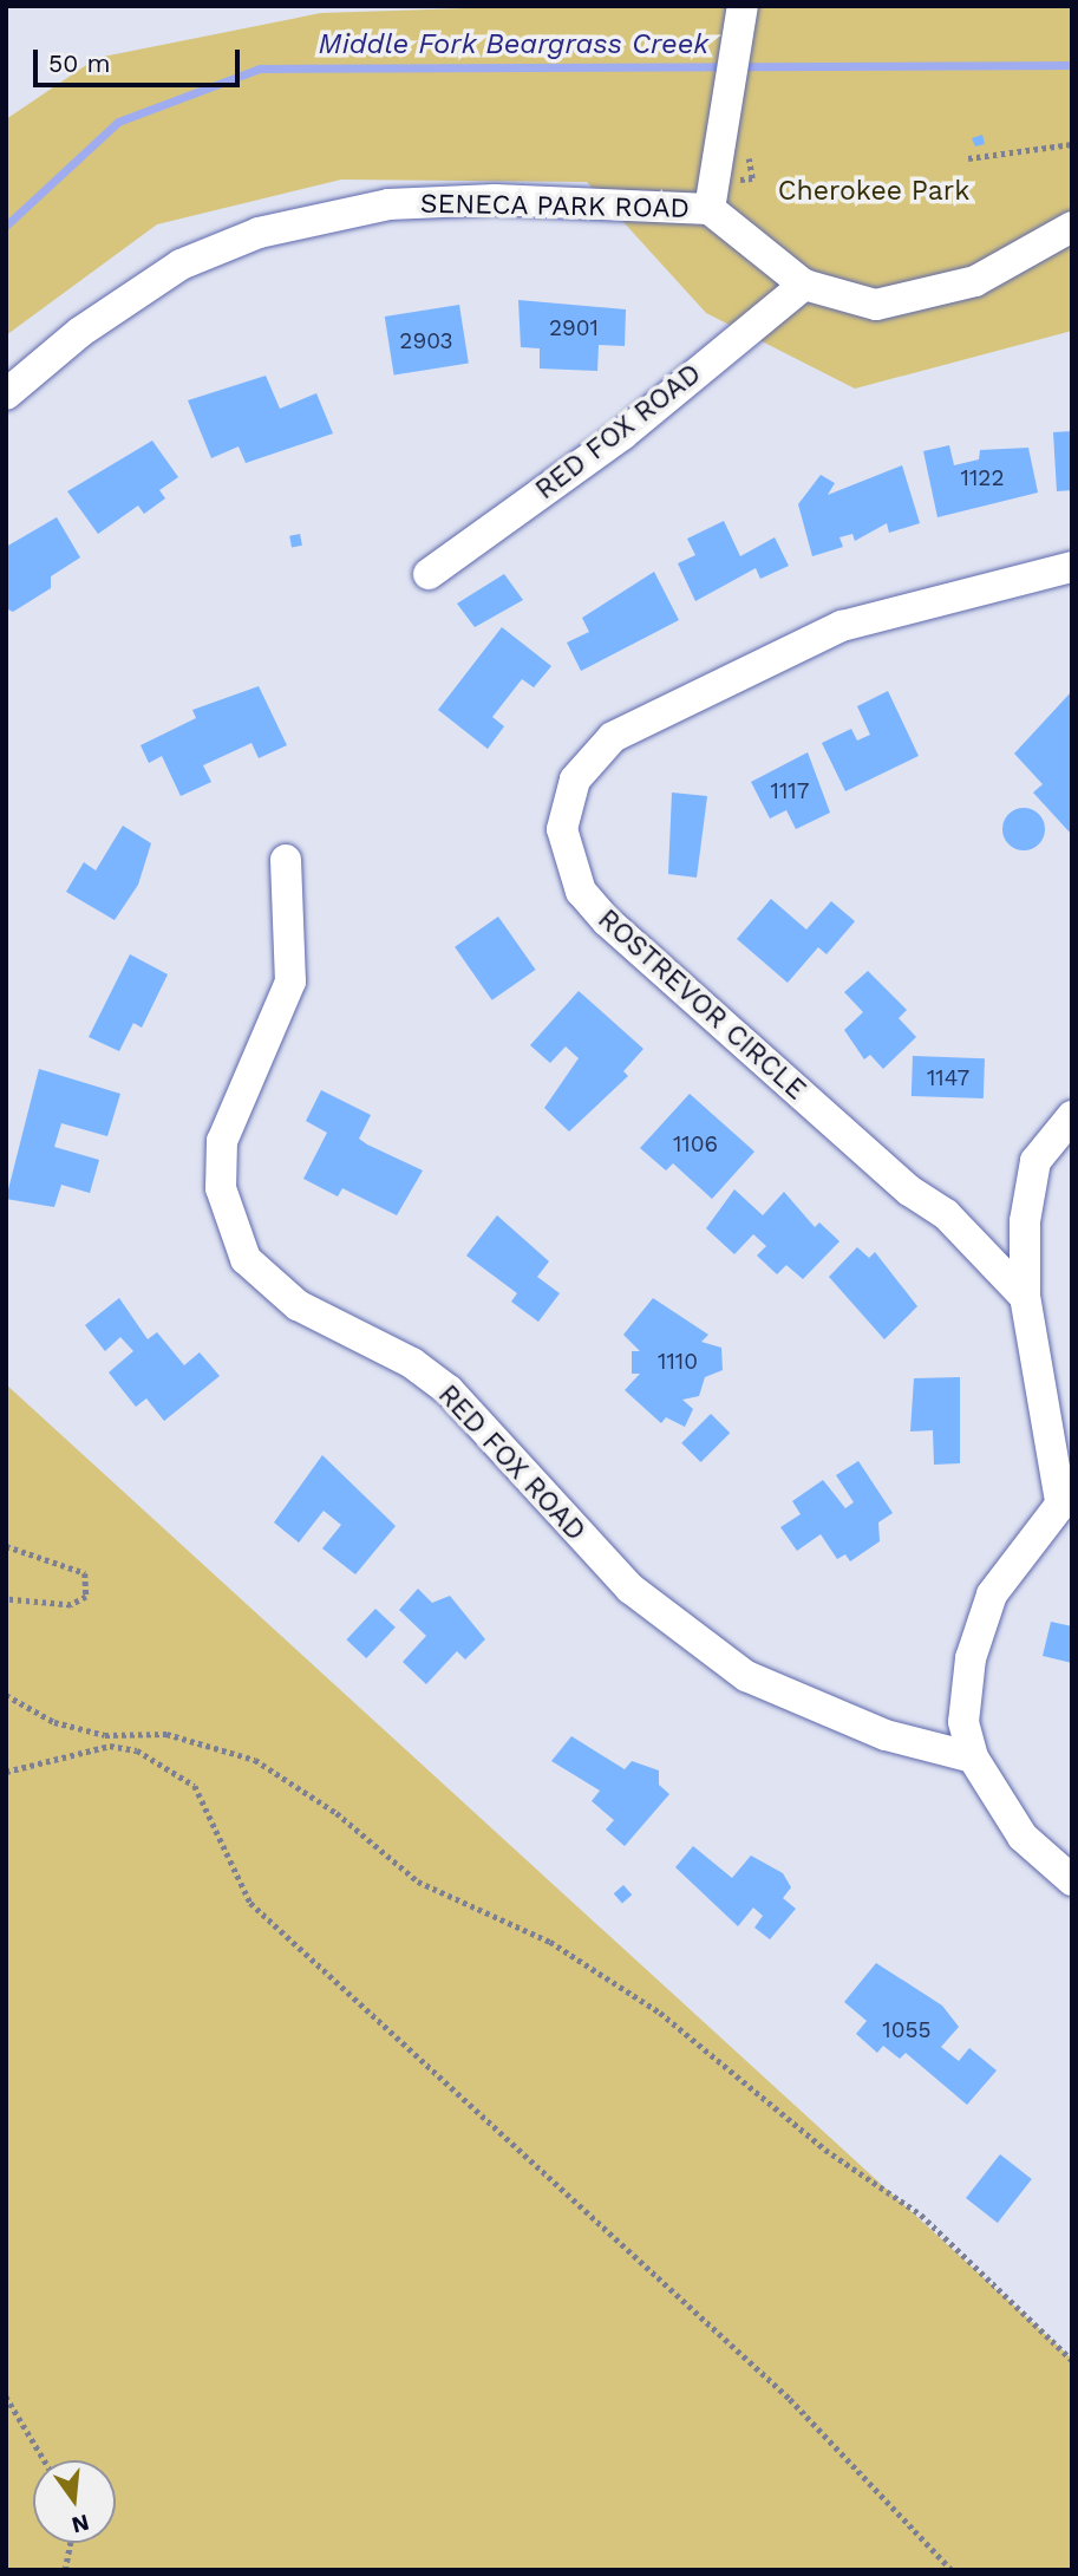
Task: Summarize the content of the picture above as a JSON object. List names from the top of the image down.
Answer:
{
  "streets": {
    "street": ["SENECA PARK ROAD", "RED FOX ROAD", "ROSTREVOR CIRCLE"]
  },
  "water": ["Middle Fork Beargrass Creek"],
  "parks": ["Cherokee Park"],
  "house_numbers": [
    "2901",
    "2903",
    "1122",
    "1117",
    "1147",
    "1106",
    "1110",
    "1055"
  ],
  "scale_bar": "50 m",
  "north": "bottom"
}
